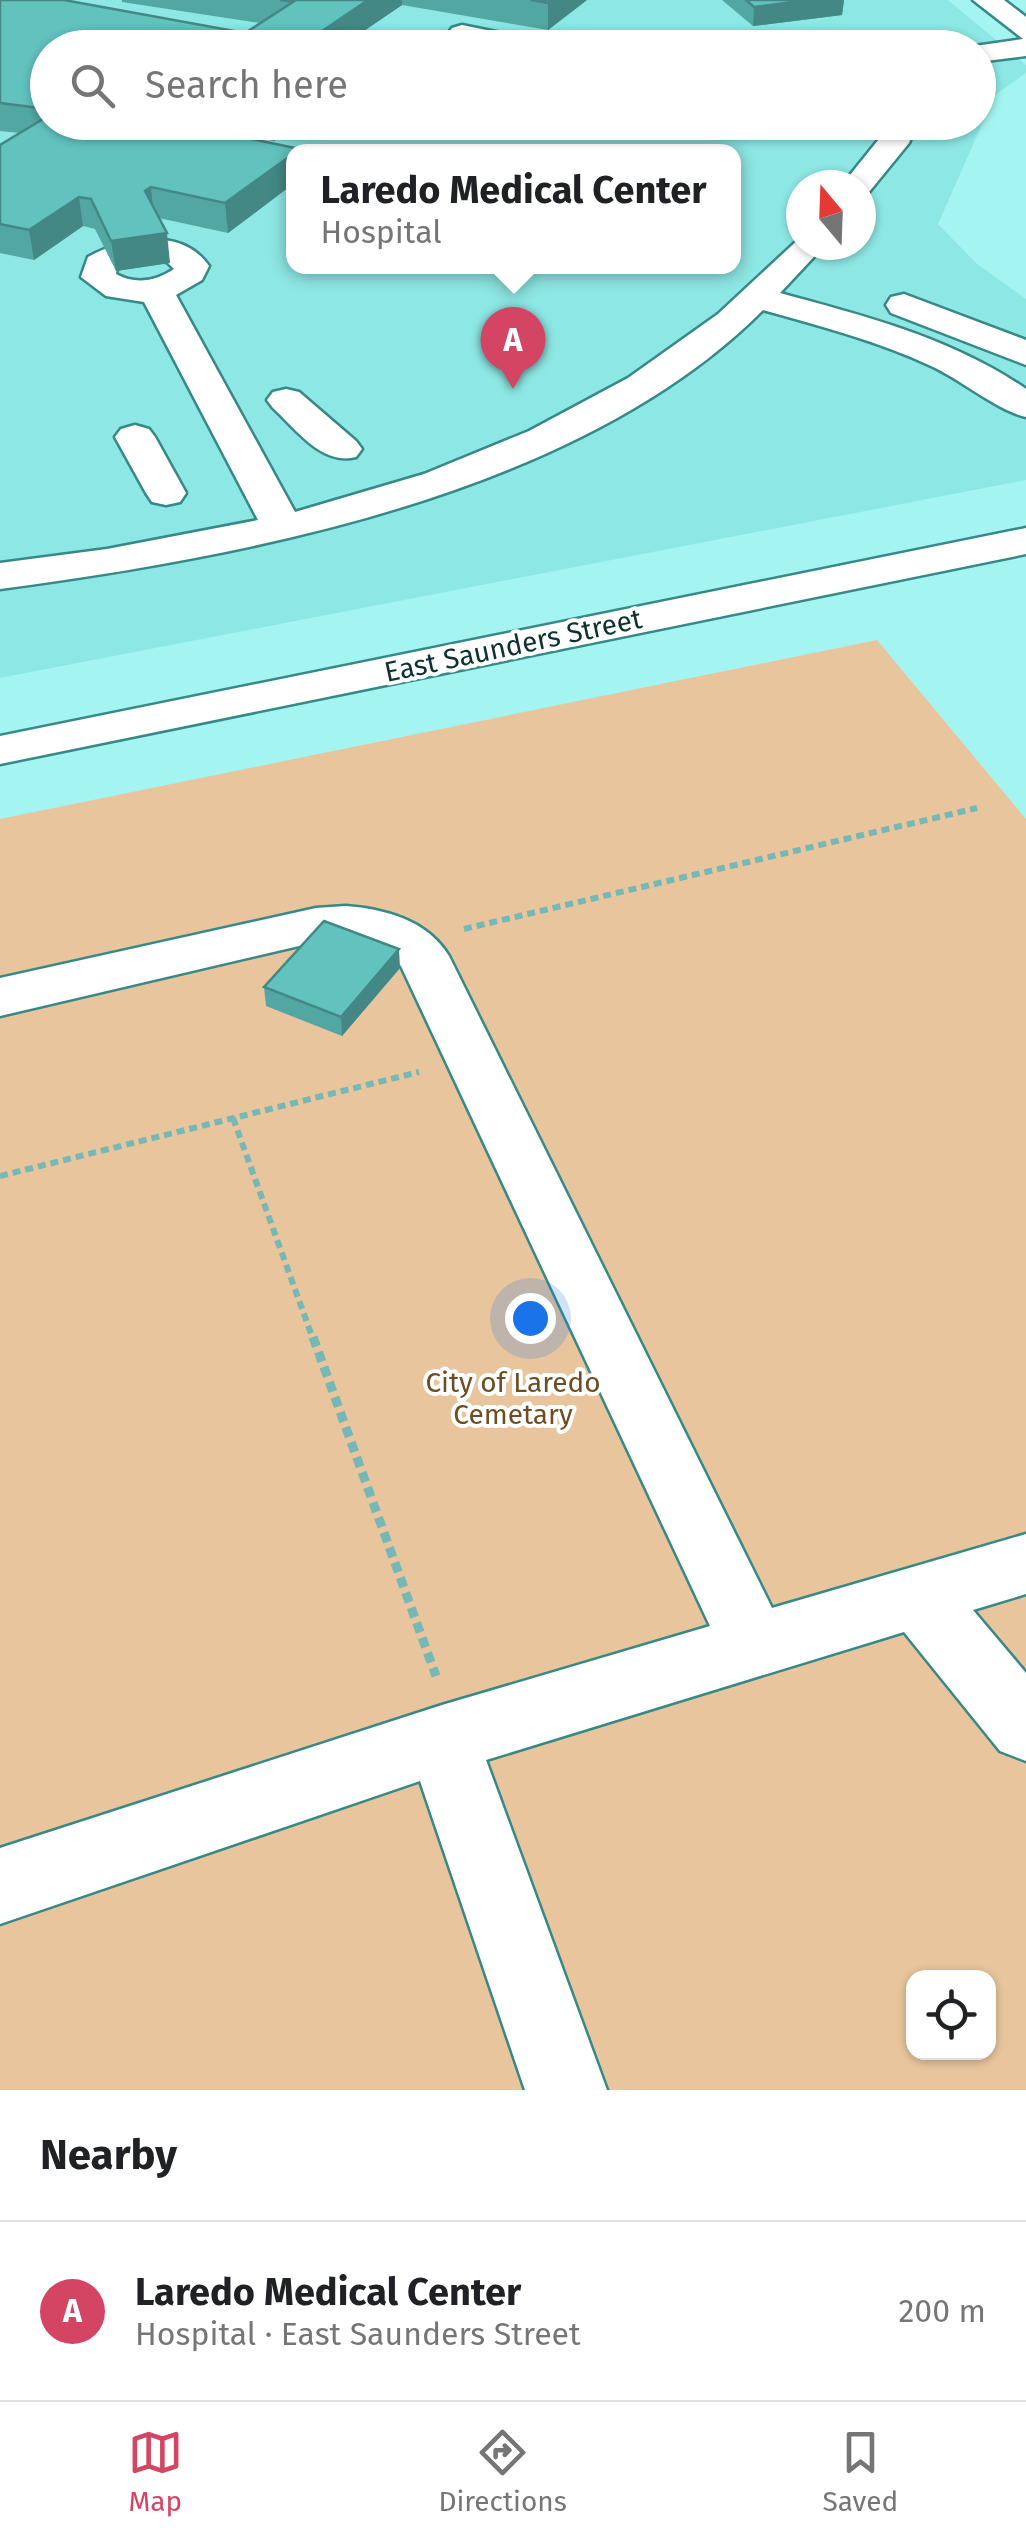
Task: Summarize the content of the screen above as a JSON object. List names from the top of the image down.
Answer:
{
  "streets": {
    "main road": ["East Saunders Street"]
  },
  "parks": ["City of Laredo Cemetary"],
  "north": "top",
  "page": {
    "search": "Search here",
    "popup": ["Laredo Medical Center", "Hospital"],
    "pins": "A",
    "heading": "Nearby",
    "list": [
      {
        "mark": "A",
        "name": "Laredo Medical Center",
        "note": "Hospital · East Saunders Street",
        "value": "200 m"
      }
    ],
    "nav": ["Map", "Directions", "Saved"]
  }
}
